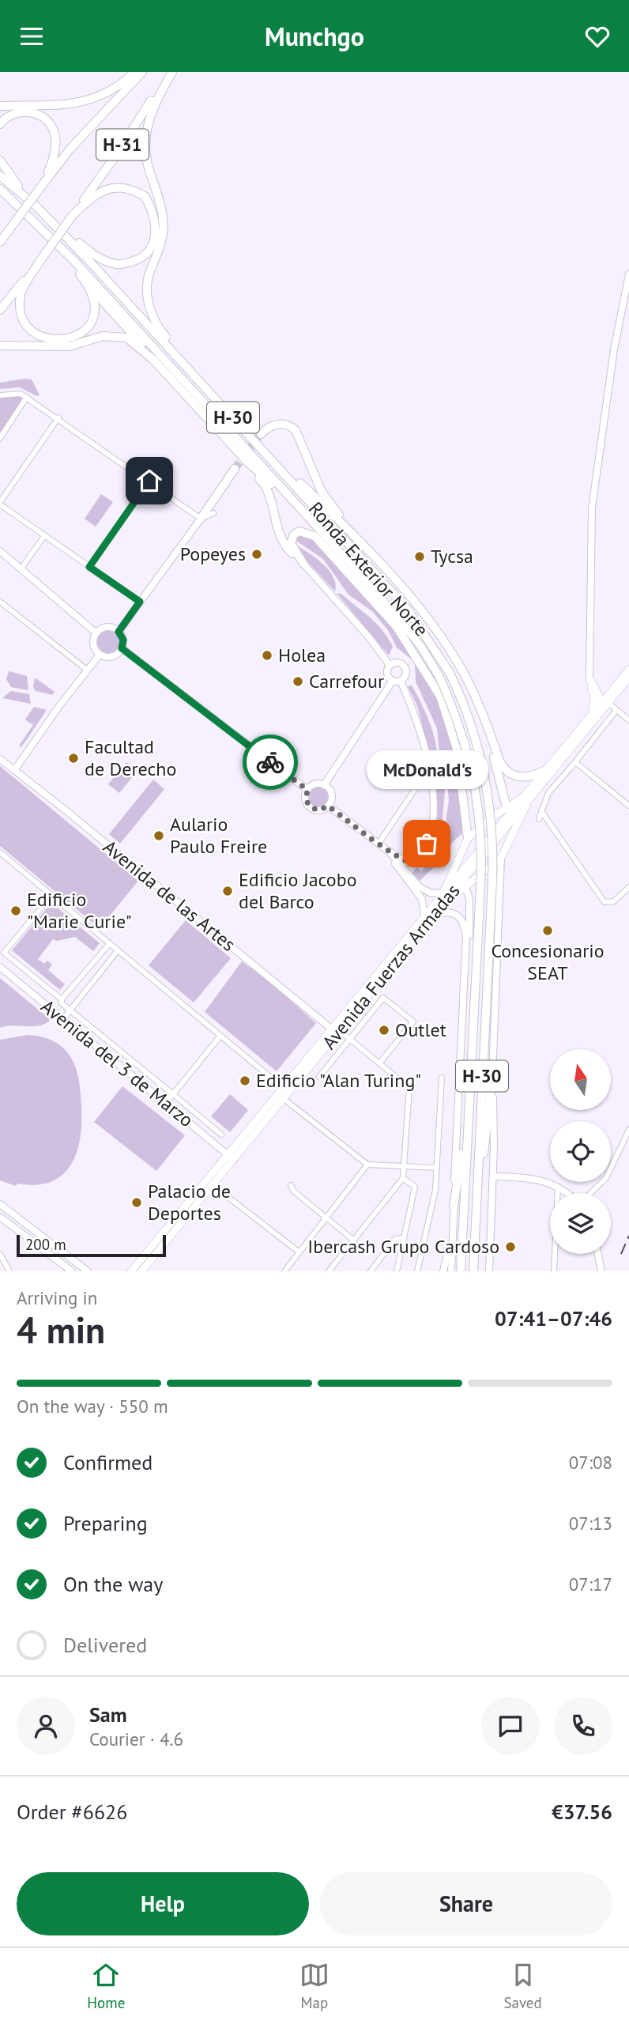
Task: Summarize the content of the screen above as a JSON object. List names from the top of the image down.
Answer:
{
  "streets": {
    "highway": ["H-31", "H-30", "Ronda Exterior Norte"],
    "main road": ["Avenida Fuerzas Armadas"],
    "street": ["Avenida de las Artes", "Avenida del 3 de Marzo"]
  },
  "crossings": [
    ["Avenida de las Artes", "Avenida Fuerzas Armadas"],
    ["Avenida Fuerzas Armadas", "Avenida del 3 de Marzo"]
  ],
  "places": [
    "Popeyes",
    "Tycsa",
    "Holea",
    "Carrefour",
    "Facultad de Derecho",
    "Aulario Paulo Freire",
    "McDonald's",
    "Edificio Jacobo del Barco",
    "Edificio \"Marie Curie\"",
    "Concesionario SEAT",
    "Outlet",
    "Edificio \"Alan Turing\"",
    "Palacio de Deportes",
    "Ibercash Grupo Cardoso"
  ],
  "scale_bar": "200 m",
  "north": "top",
  "page": {
    "header": "Munchgo",
    "bubble": "McDonald's",
    "scale": "200 m",
    "heading": ["4 min", "Arriving in", "07:41–07:46"],
    "panel": [
      "Sam",
      "Courier · 4.6",
      "Order #6626",
      "€37.56"
    ],
    "bar": "On the way · 550 m",
    "list": [
      ["Confirmed", "07:08"],
      ["Preparing", "07:13"],
      ["On the way", "07:17"],
      "Delivered"
    ],
    "buttons": ["Help", "Share"],
    "tabs": ["Home", "Map", "Saved"]
  }
}
